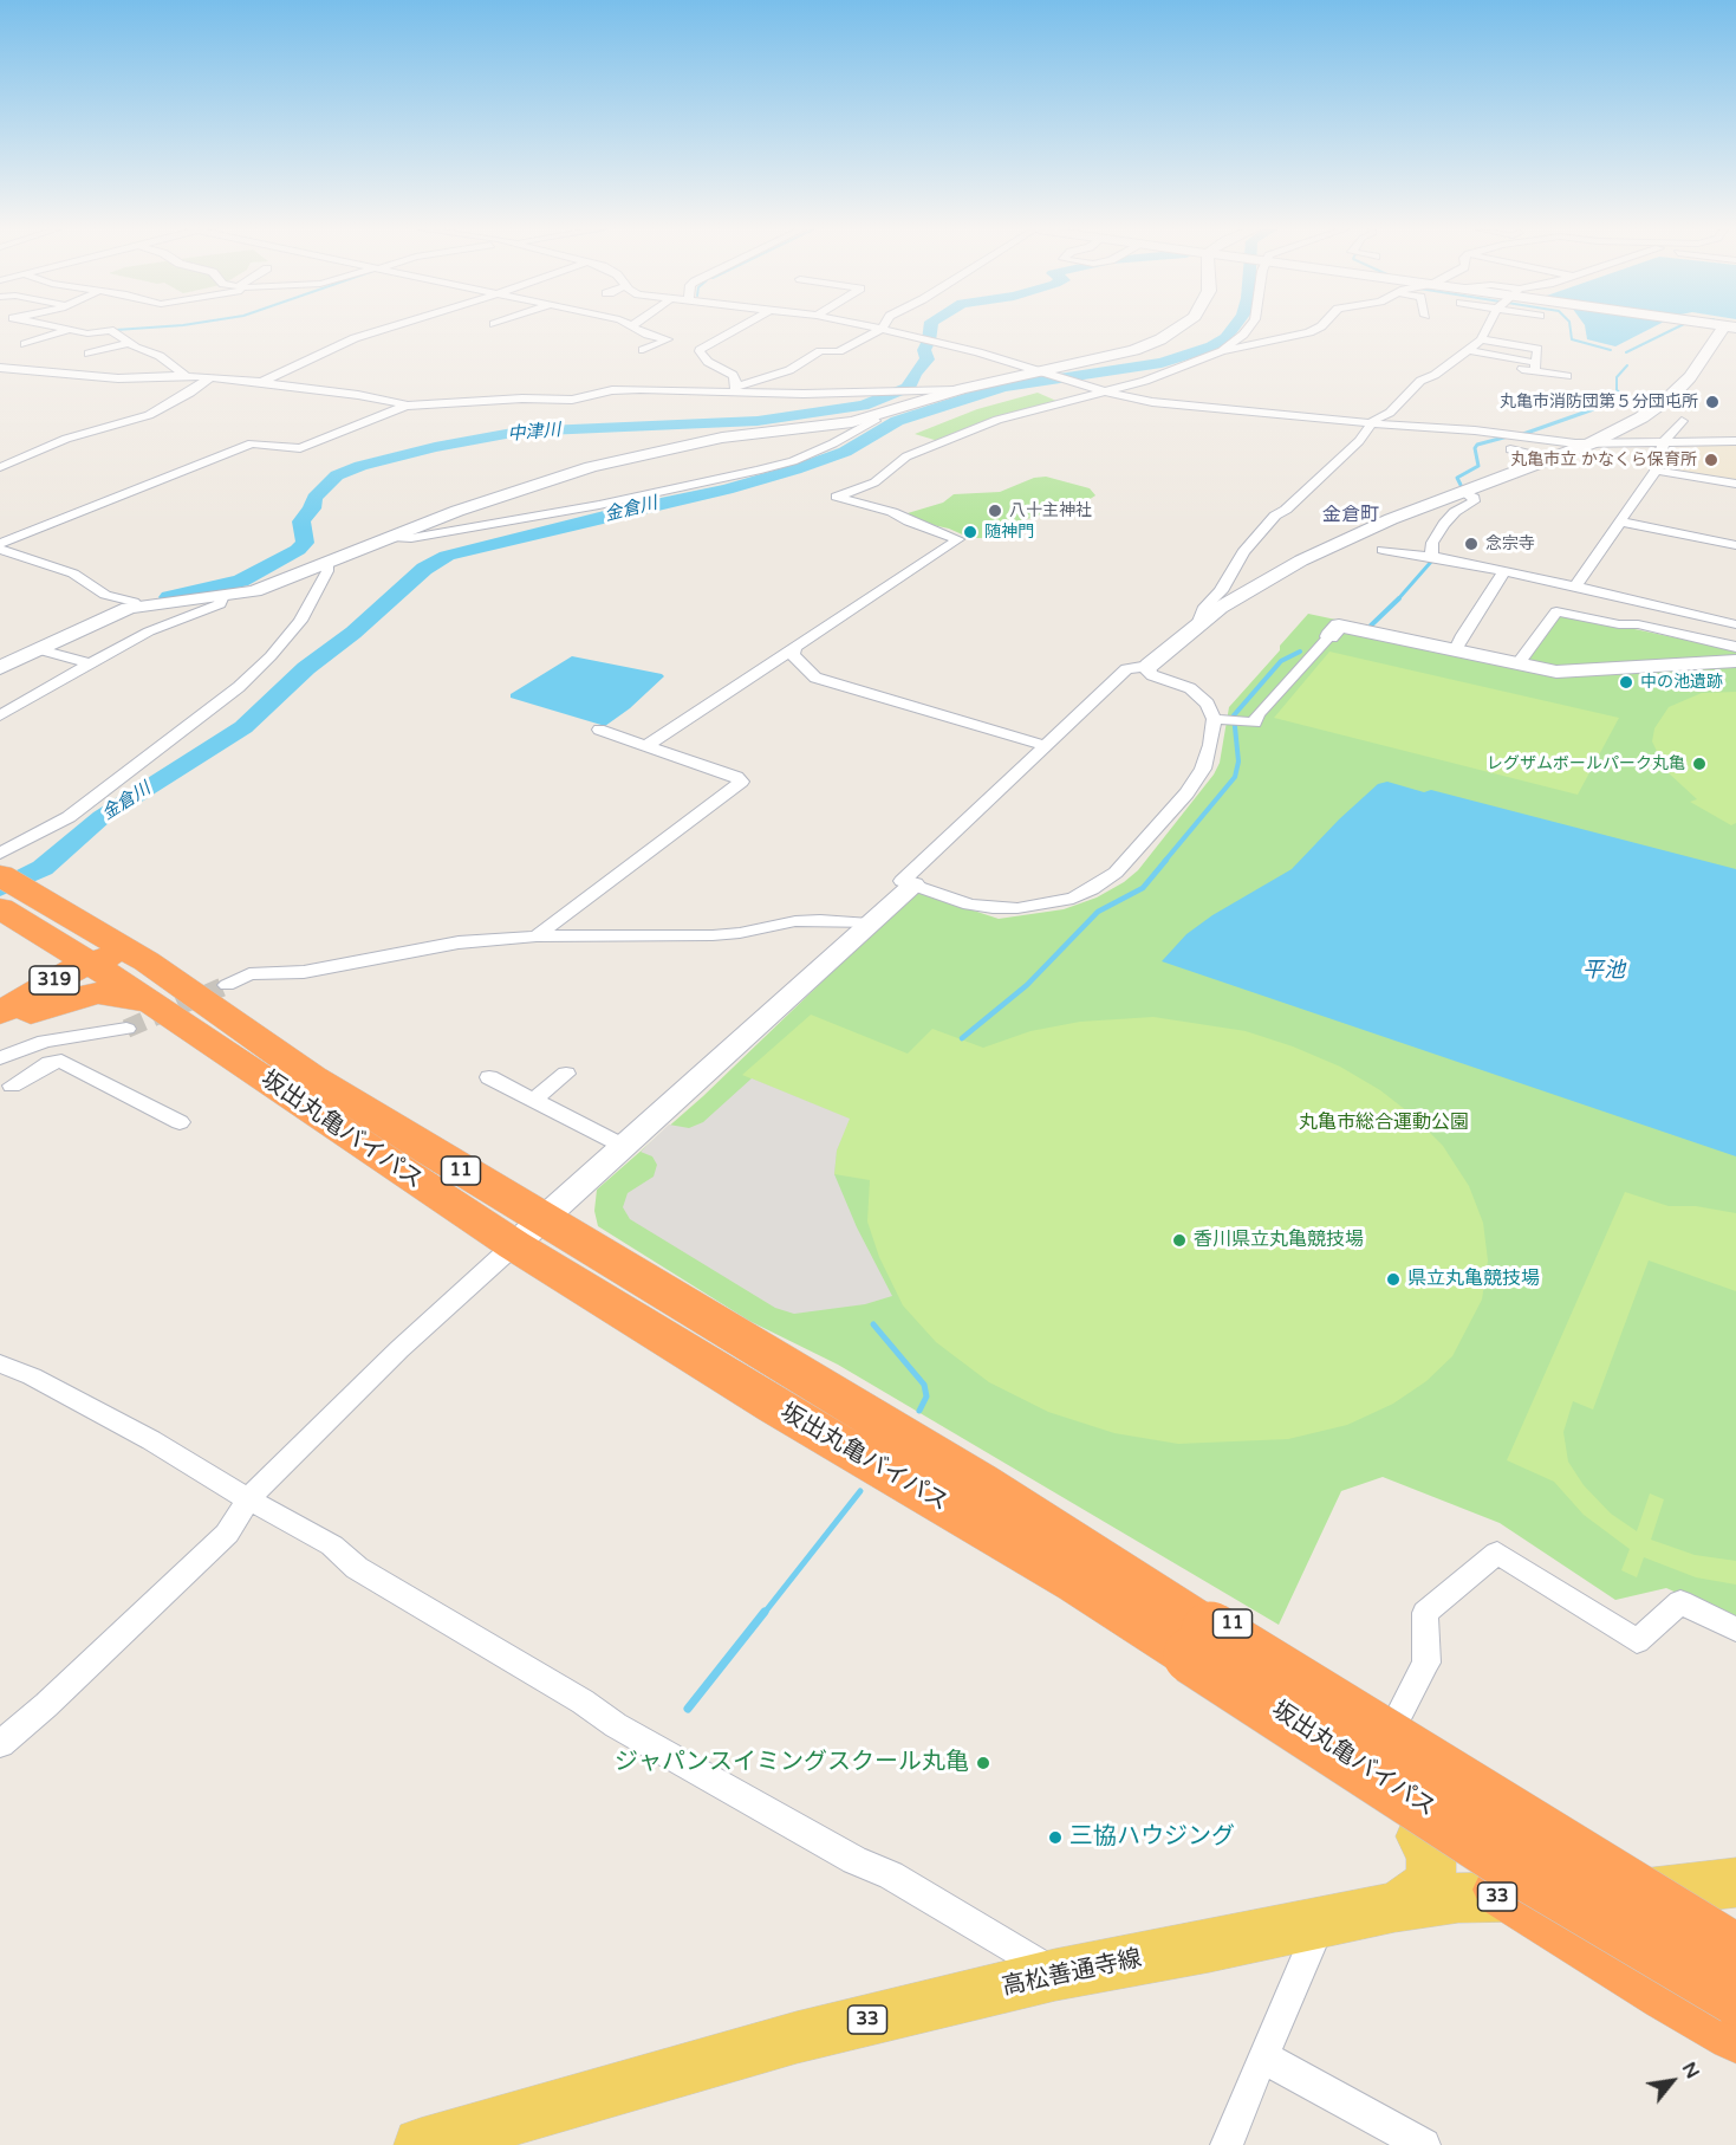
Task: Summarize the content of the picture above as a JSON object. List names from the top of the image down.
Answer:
{
  "streets": {
    "highway": ["坂出丸亀バイパス", "11"],
    "main road": ["33", "高松善通寺線"]
  },
  "crossings": [
    ["坂出丸亀バイパス", "11"],
    ["11", "高松善通寺線"]
  ],
  "districts": ["金倉町"],
  "water": ["中津川", "金倉川", "平池"],
  "parks": ["丸亀市総合運動公園"],
  "places": [
    "丸亀市消防団第５分団屯所",
    "丸亀市立 かなくら保育所",
    "八十主神社",
    "随神門",
    "念宗寺",
    "中の池遺跡",
    "レグザムボールパーク丸亀",
    "香川県立丸亀競技場",
    "県立丸亀競技場",
    "ジャパンスイミングスクール丸亀",
    "三協ハウジング"
  ],
  "north": "top right"
}
